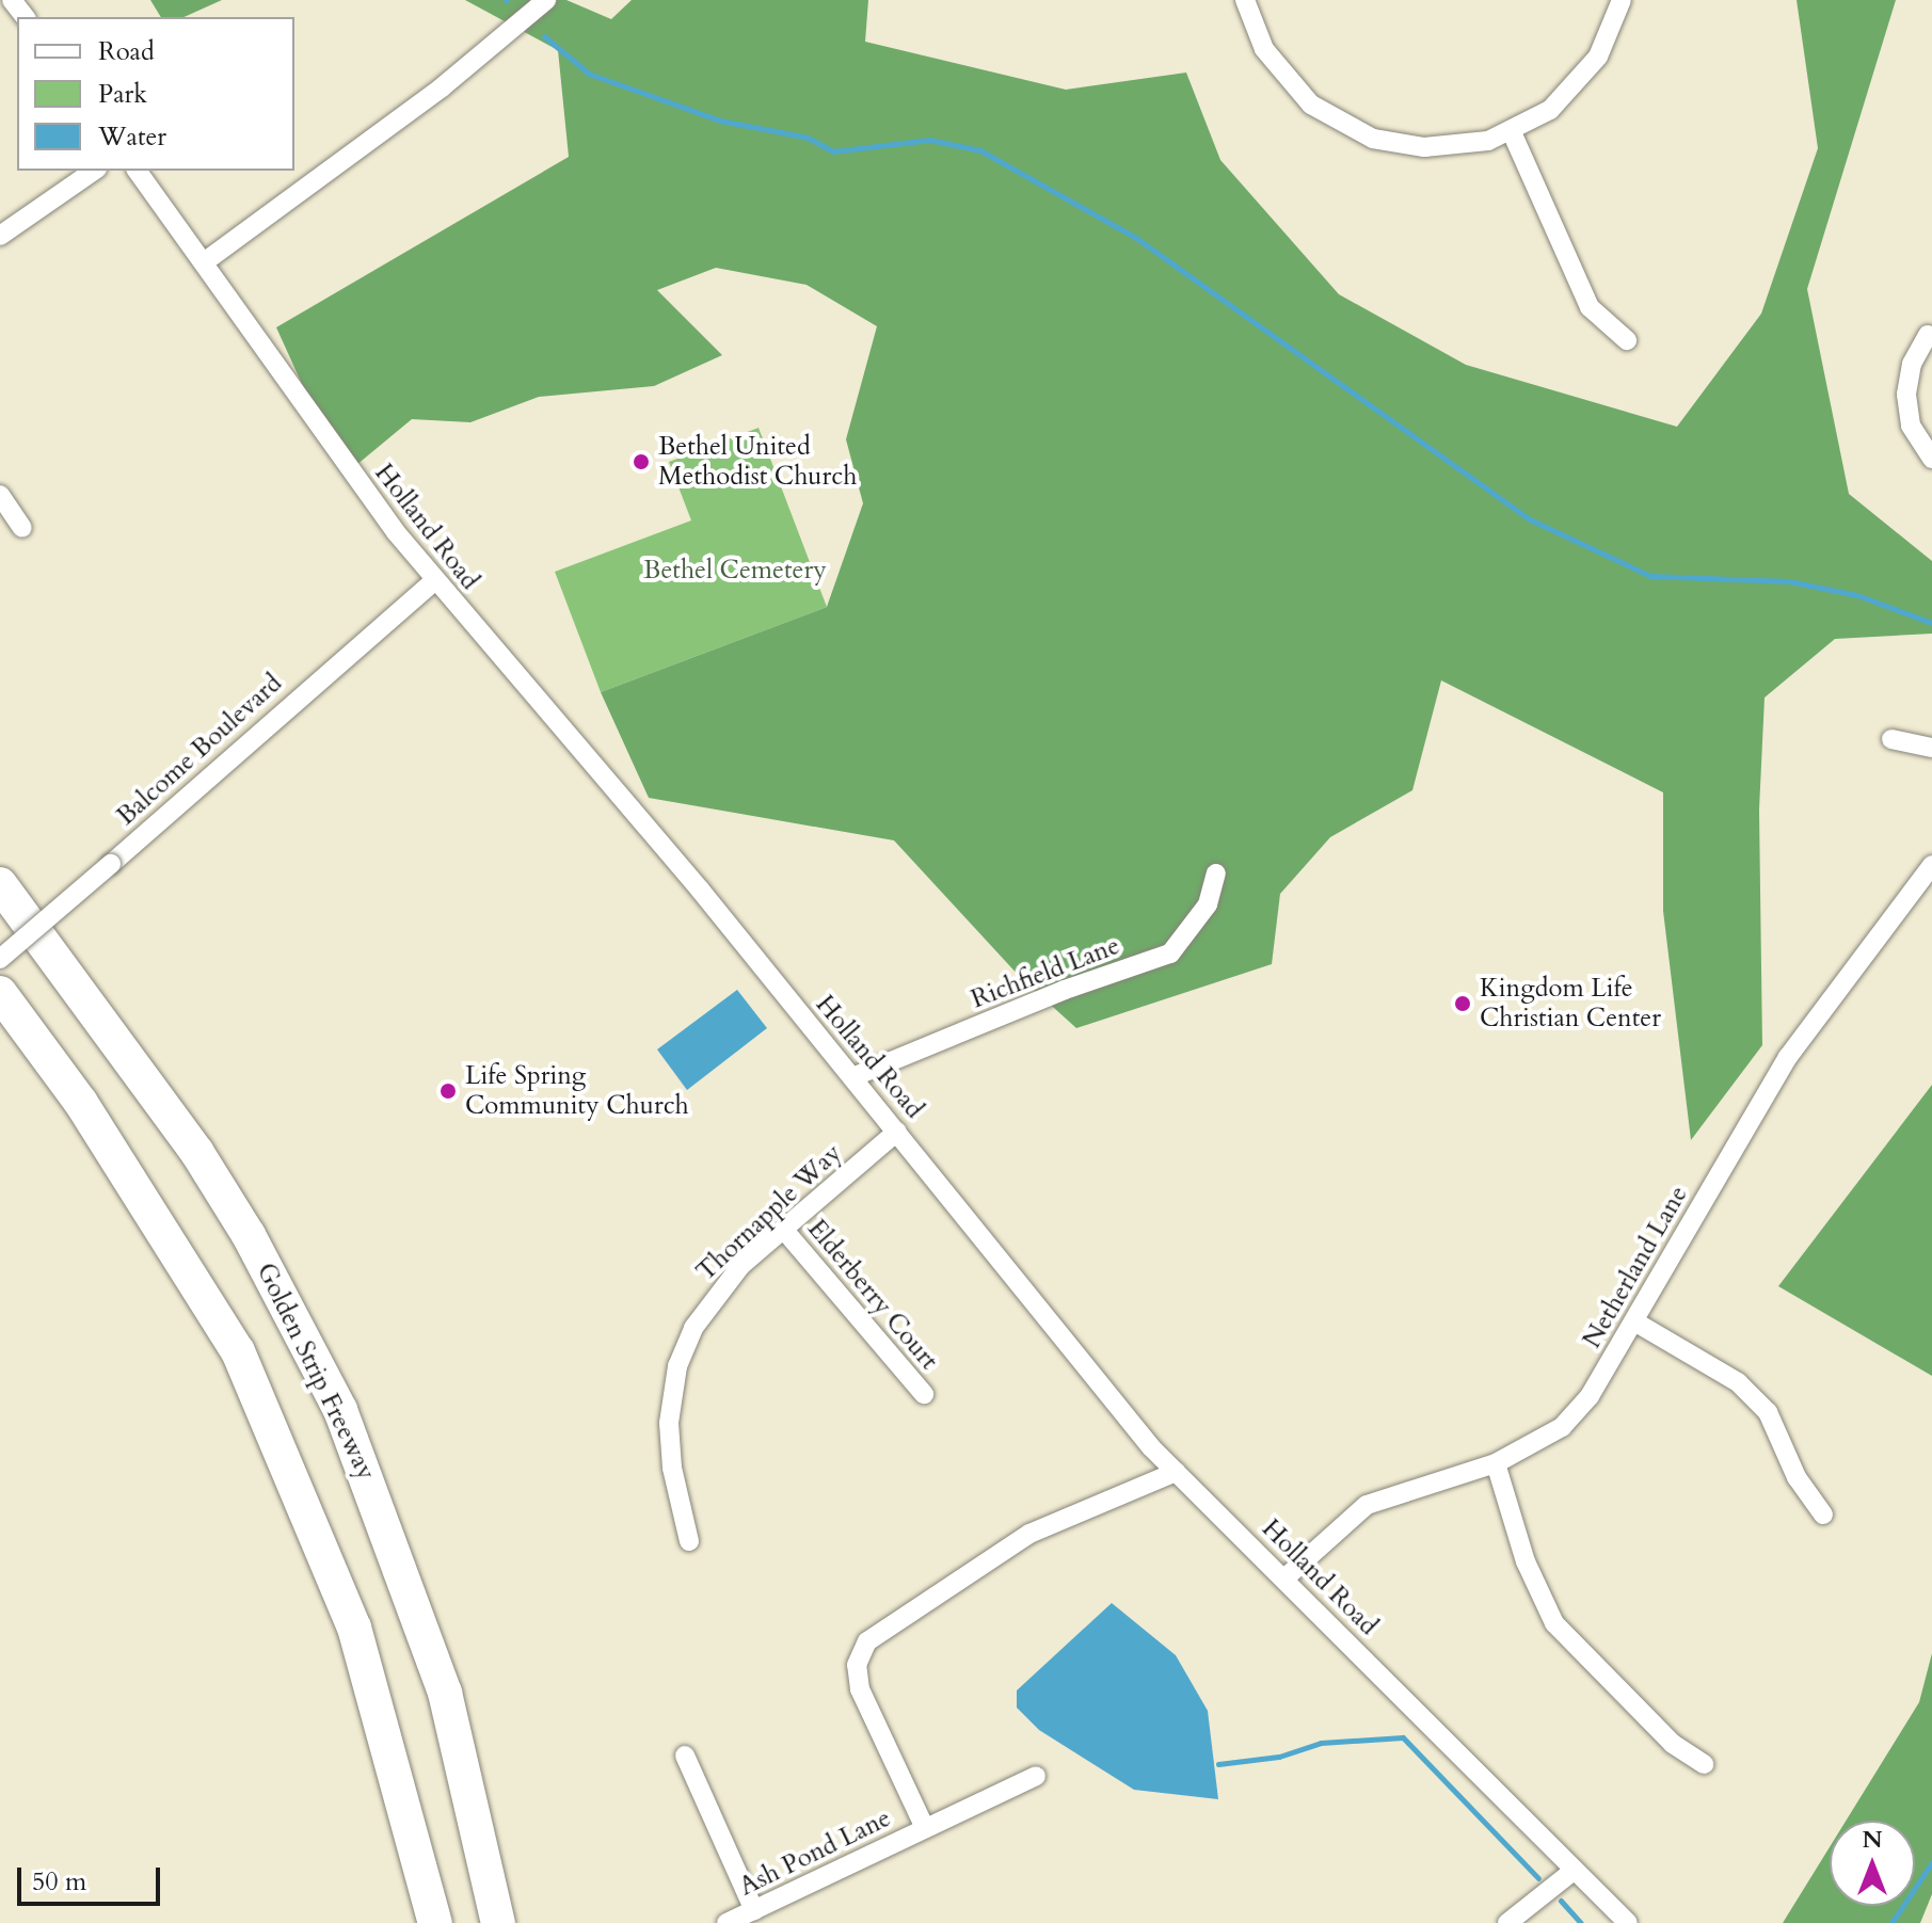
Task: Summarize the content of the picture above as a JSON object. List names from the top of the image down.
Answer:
{
  "streets": {
    "highway": ["Golden Strip Freeway"],
    "street": [
      "Holland Road",
      "Balcome Boulevard",
      "Richfield Lane",
      "Thornapple Way",
      "Netherland Lane",
      "Elderberry Court",
      "Ash Pond Lane"
    ]
  },
  "crossings": [
    ["Holland Road", "Balcome Boulevard"],
    ["Holland Road", "Richfield Lane"],
    ["Holland Road", "Thornapple Way"],
    ["Holland Road", "Netherland Lane"],
    ["Thornapple Way", "Elderberry Court"]
  ],
  "parks": ["Bethel Cemetery"],
  "places": ["Bethel United Methodist Church", "Kingdom Life Christian Center", "Life Spring Community Church"],
  "legend": ["Road", "Park", "Water"],
  "scale_bar": "50 m",
  "north": "top"
}
